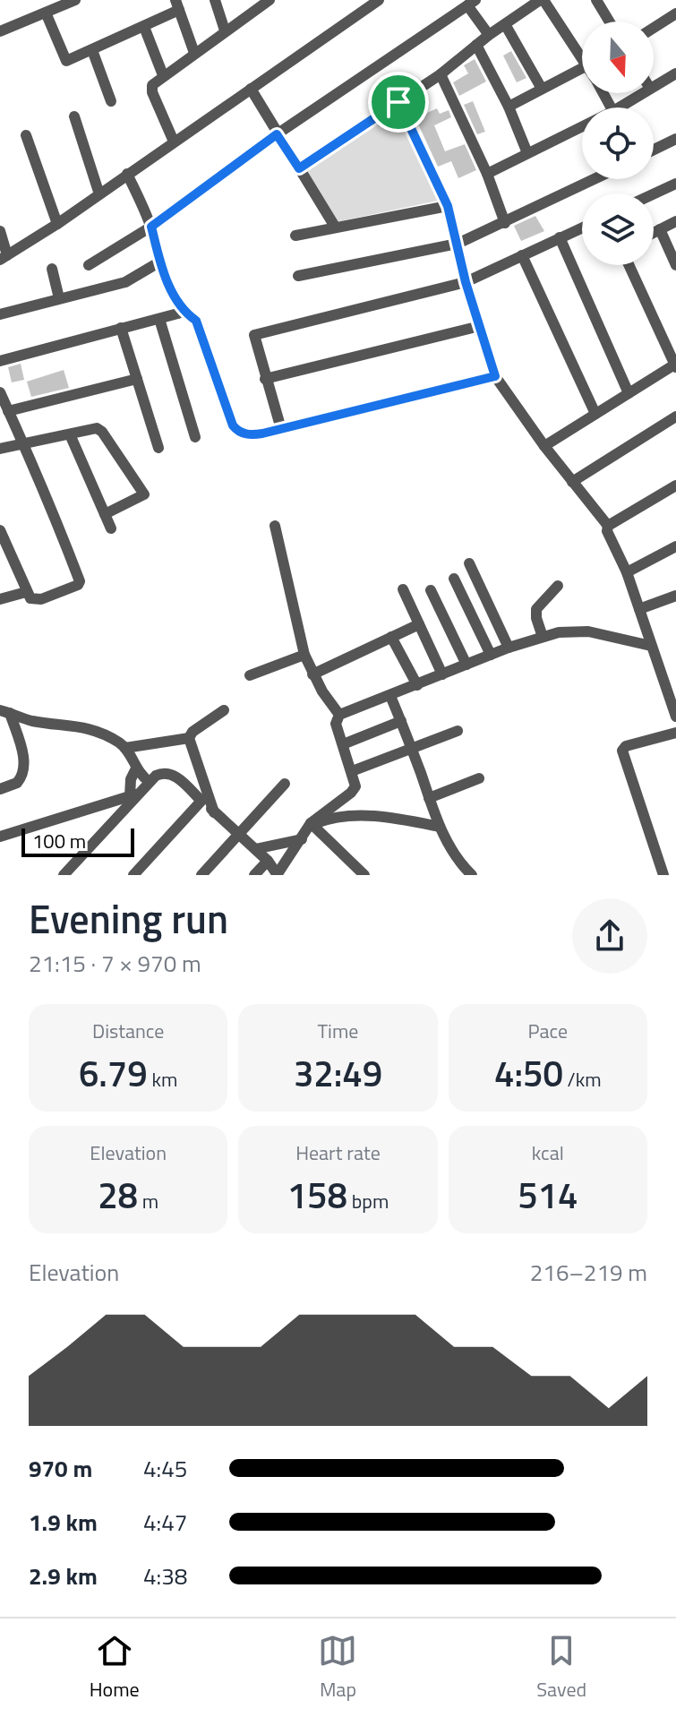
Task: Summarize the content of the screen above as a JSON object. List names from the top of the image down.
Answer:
{
  "scale_bar": "100 m",
  "north": "bottom",
  "page": {
    "scale": "100 m",
    "heading": ["Evening run", "21:15 · 7 × 970 m"],
    "stats": [
      ["Distance", "6.79 km"],
      ["Time", "32:49"],
      ["Pace", "4:50 /km"],
      ["Elevation", "28 m"],
      ["Heart rate", "158 bpm"],
      ["kcal", "514"]
    ],
    "chart": ["Elevation", "216–219 m"],
    "list": [
      {
        "name": "970 m",
        "note": "4:45"
      },
      {
        "name": "1.9 km",
        "note": "4:47"
      },
      {
        "name": "2.9 km",
        "note": "4:38"
      }
    ],
    "tabs": ["Home", "Map", "Saved"]
  }
}
